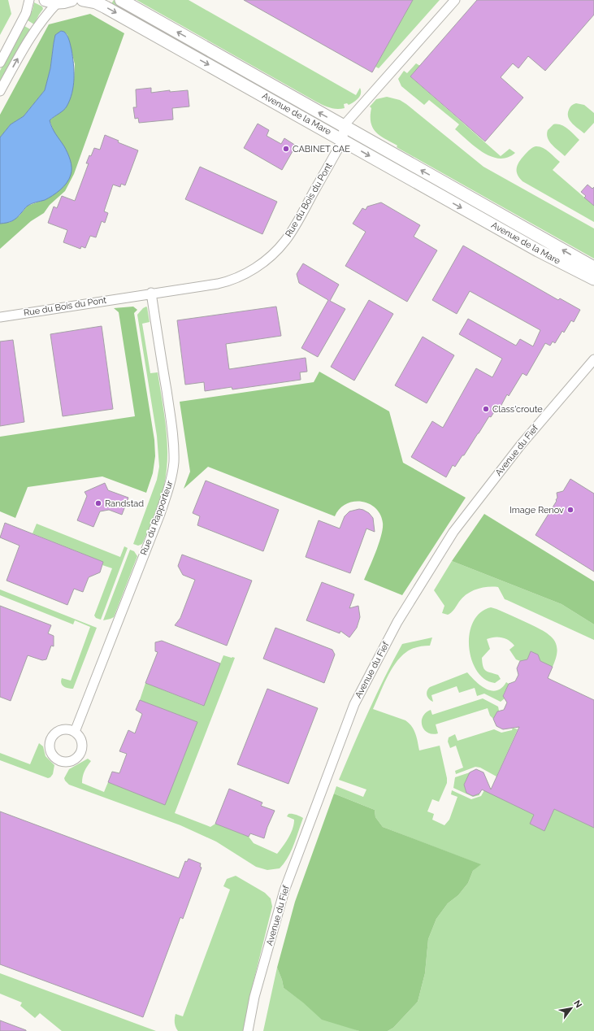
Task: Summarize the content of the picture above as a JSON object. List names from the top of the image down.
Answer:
{
  "streets": {
    "street": [
      "Avenue de la Mare",
      "Rue du Bois du Pont",
      "Avenue du Fief",
      "Rue du Rapporteur"
    ]
  },
  "crossings": [
    ["Avenue de la Mare", "Rue du Bois du Pont"],
    ["Rue du Bois du Pont", "Rue du Rapporteur"]
  ],
  "places": [
    "CABINET CAE",
    "Class'croute",
    "Randstad",
    "Image Renov"
  ],
  "north": "top right"
}
